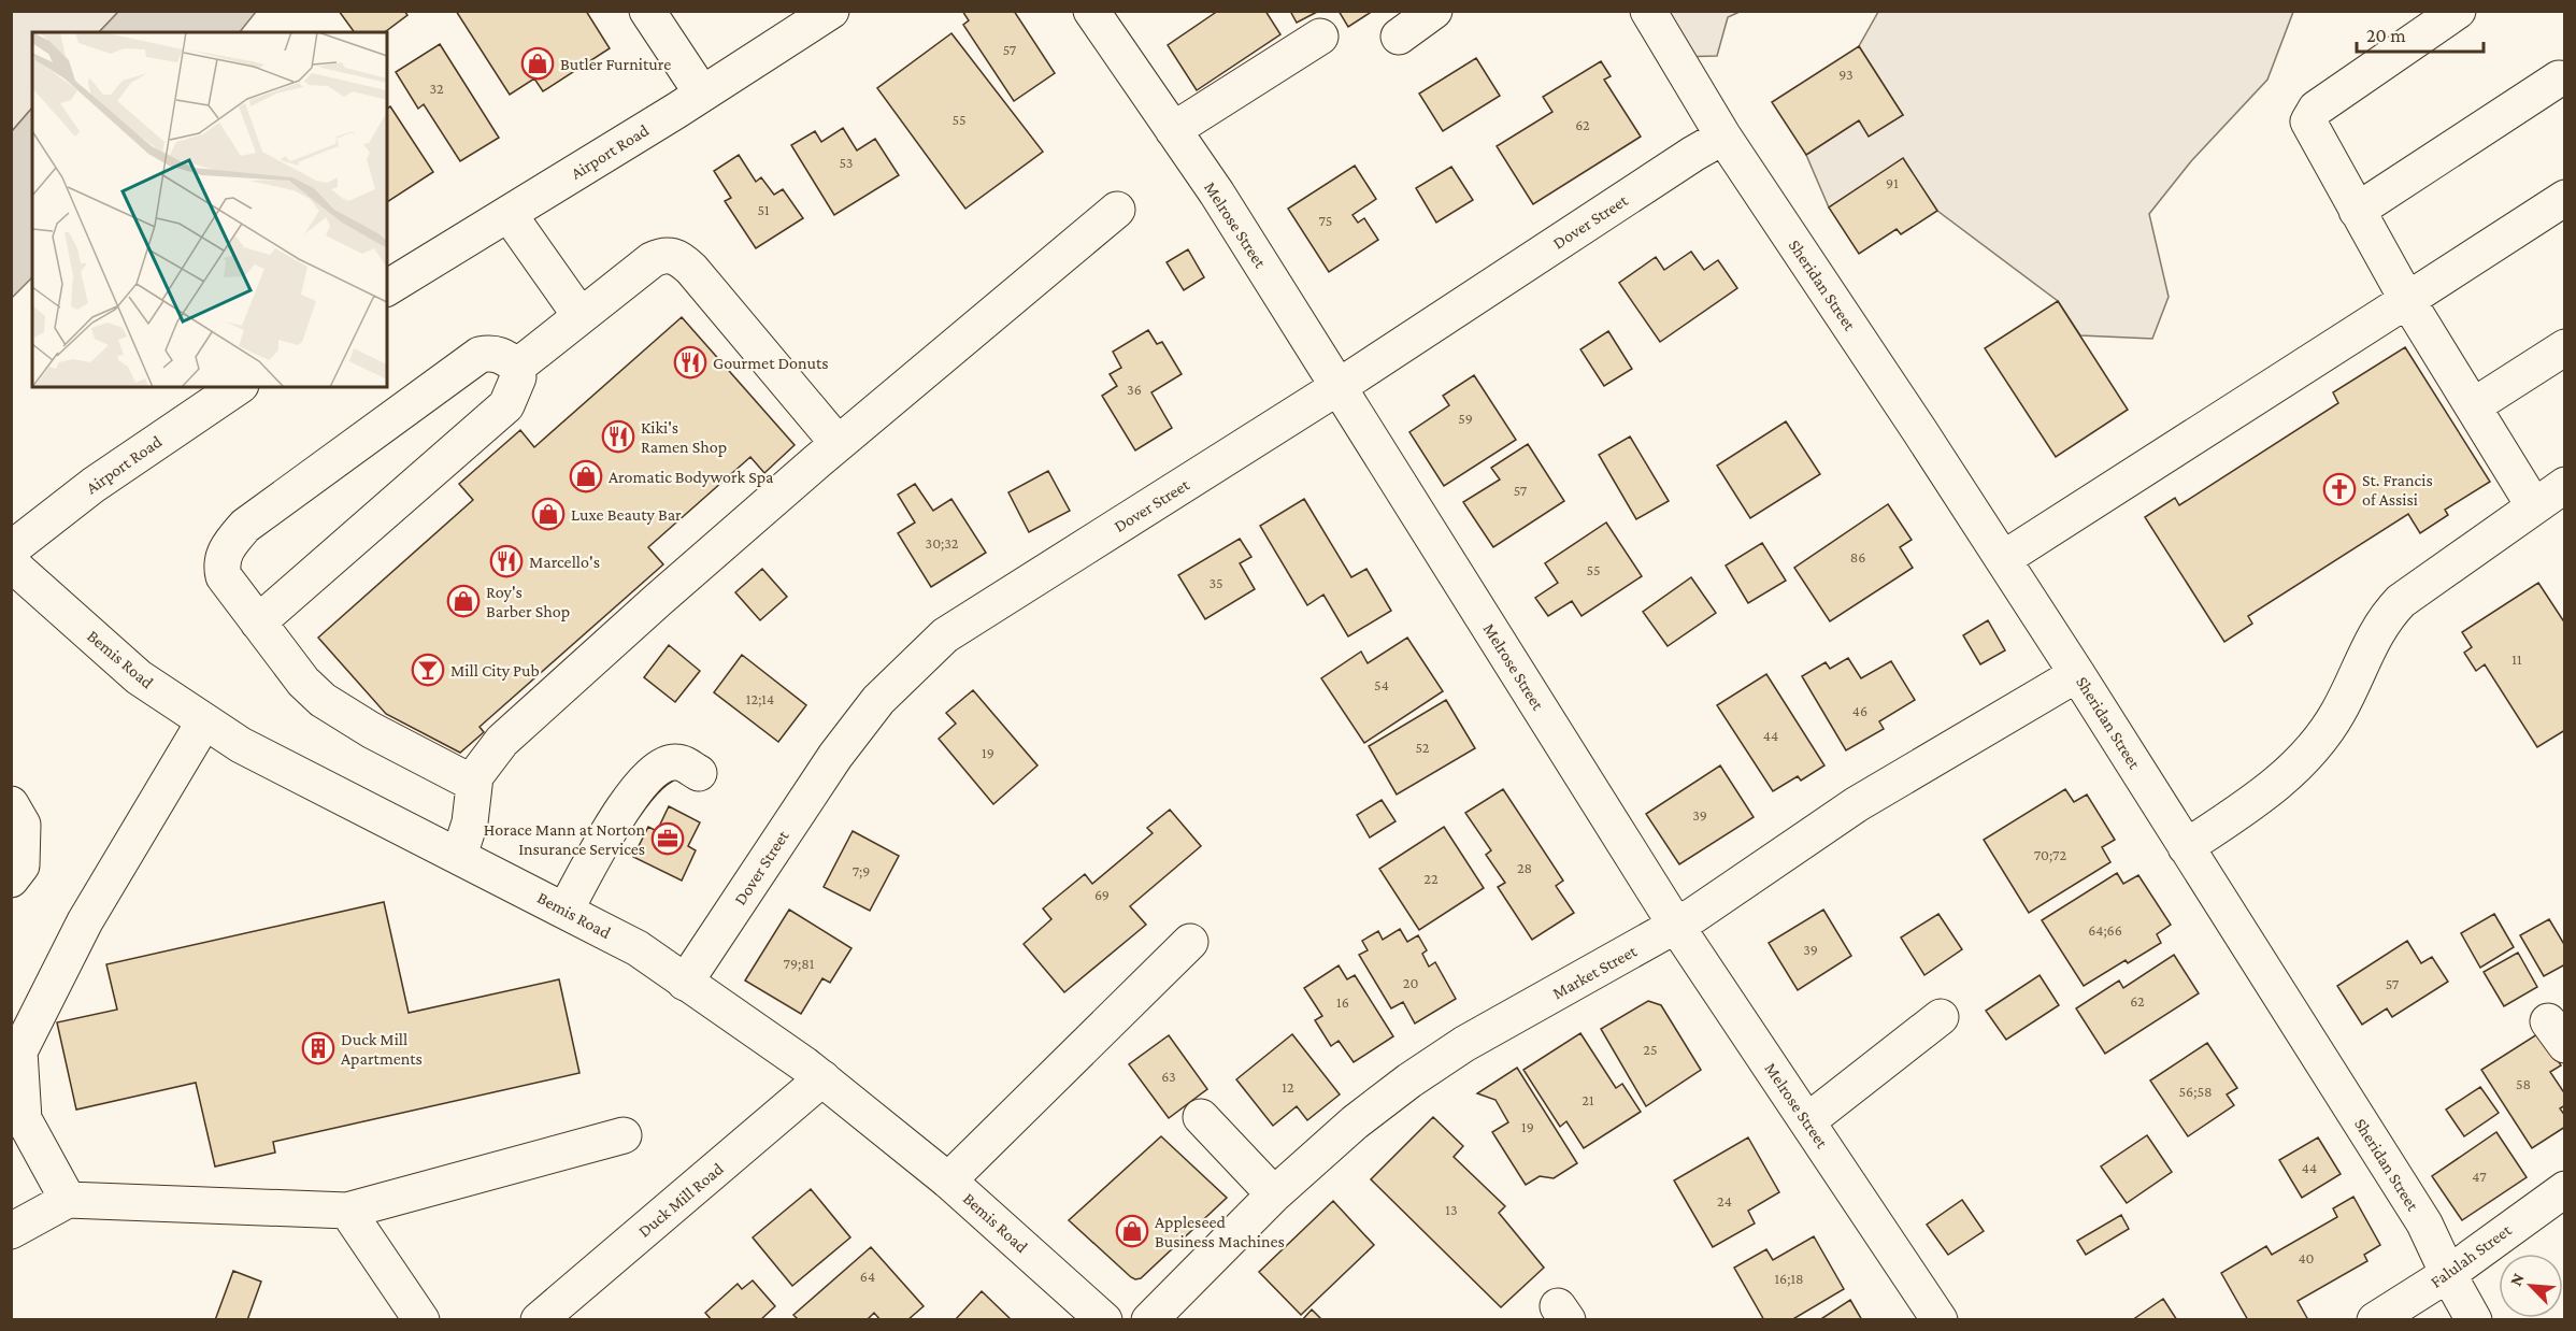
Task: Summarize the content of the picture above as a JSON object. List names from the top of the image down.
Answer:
{
  "streets": {
    "street": [
      "Airport Road",
      "Dover Street",
      "Melrose Street",
      "Sheridan Street",
      "Bemis Road",
      "Market Street",
      "Duck Mill Road",
      "Falulah Street"
    ]
  },
  "crossings": [
    ["Dover Street", "Melrose Street"],
    ["Dover Street", "Sheridan Street"],
    ["Dover Street", "Bemis Road"],
    ["Melrose Street", "Market Street"],
    ["Sheridan Street", "Market Street"],
    ["Sheridan Street", "Falulah Street"],
    ["Bemis Road", "Duck Mill Road"]
  ],
  "places": {
    "shop": [
      "Butler Furniture",
      "Aromatic Bodywork Spa",
      "Luxe Beauty Bar",
      "Roy's Barber Shop",
      "Appleseed Business Machines"
    ],
    "restaurant": ["Gourmet Donuts", "Kiki's Ramen Shop", "Marcello's"],
    "church": ["St. Francis of Assisi"],
    "bar": ["Mill City Pub"],
    "office": ["Horace Mann at Norton Insurance Services"],
    "building": ["Duck Mill Apartments"]
  },
  "house_numbers": [
    "57",
    "93",
    "32",
    "55",
    "62",
    "53",
    "91",
    "51",
    "75",
    "36",
    "59",
    "57",
    "30;32",
    "86",
    "55",
    "35",
    "11",
    "54",
    "12;14",
    "46",
    "44",
    "52",
    "19",
    "39",
    "70;72",
    "28",
    "7;9",
    "22",
    "69",
    "64;66",
    "39",
    "79;81",
    "20",
    "57",
    "62",
    "16",
    "25",
    "63",
    "58",
    "12",
    "56;58",
    "21",
    "19",
    "44",
    "47",
    "24",
    "13",
    "40",
    "64",
    "16;18"
  ],
  "scale_bar": "20 m",
  "north": "top left"
}
